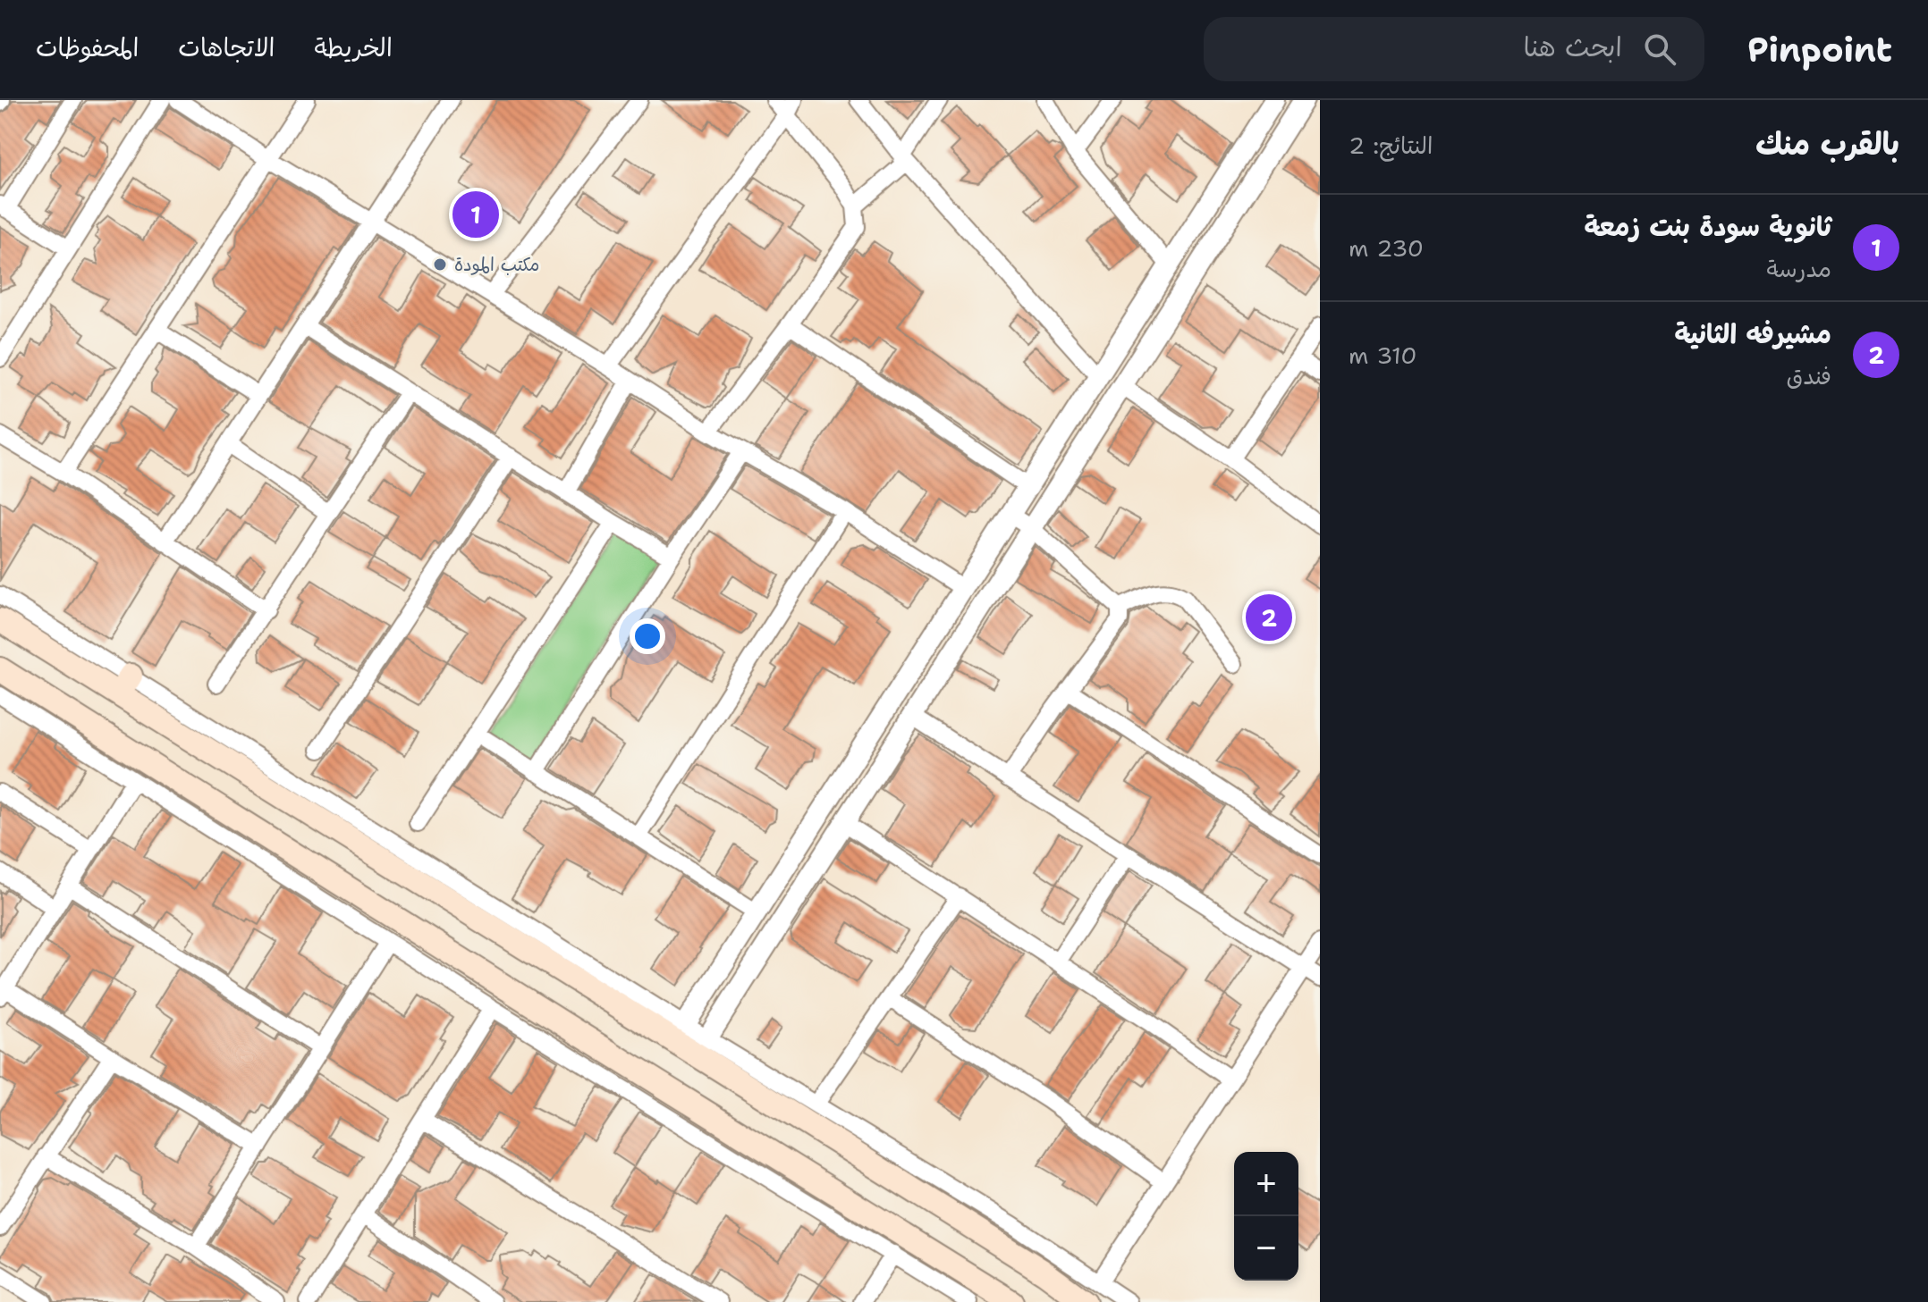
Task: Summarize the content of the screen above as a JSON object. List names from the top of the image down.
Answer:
{
  "places": ["مكتب المودة"],
  "page": {
    "header": "Pinpoint",
    "search": "ابحث هنا",
    "nav": ["الخريطة", "الاتجاهات", "المحفوظات"],
    "heading": ["بالقرب منك", "النتائج: 2"],
    "pins": ["1", "2"],
    "list": [
      {
        "mark": "1",
        "name": "ثانوية سودة بنت زمعة",
        "note": "مدرسة",
        "value": "230 m"
      },
      {
        "mark": "2",
        "name": "مشيرفه الثانية",
        "note": "فندق",
        "value": "310 m"
      }
    ],
    "map_buttons": ["+", "−"]
  }
}
